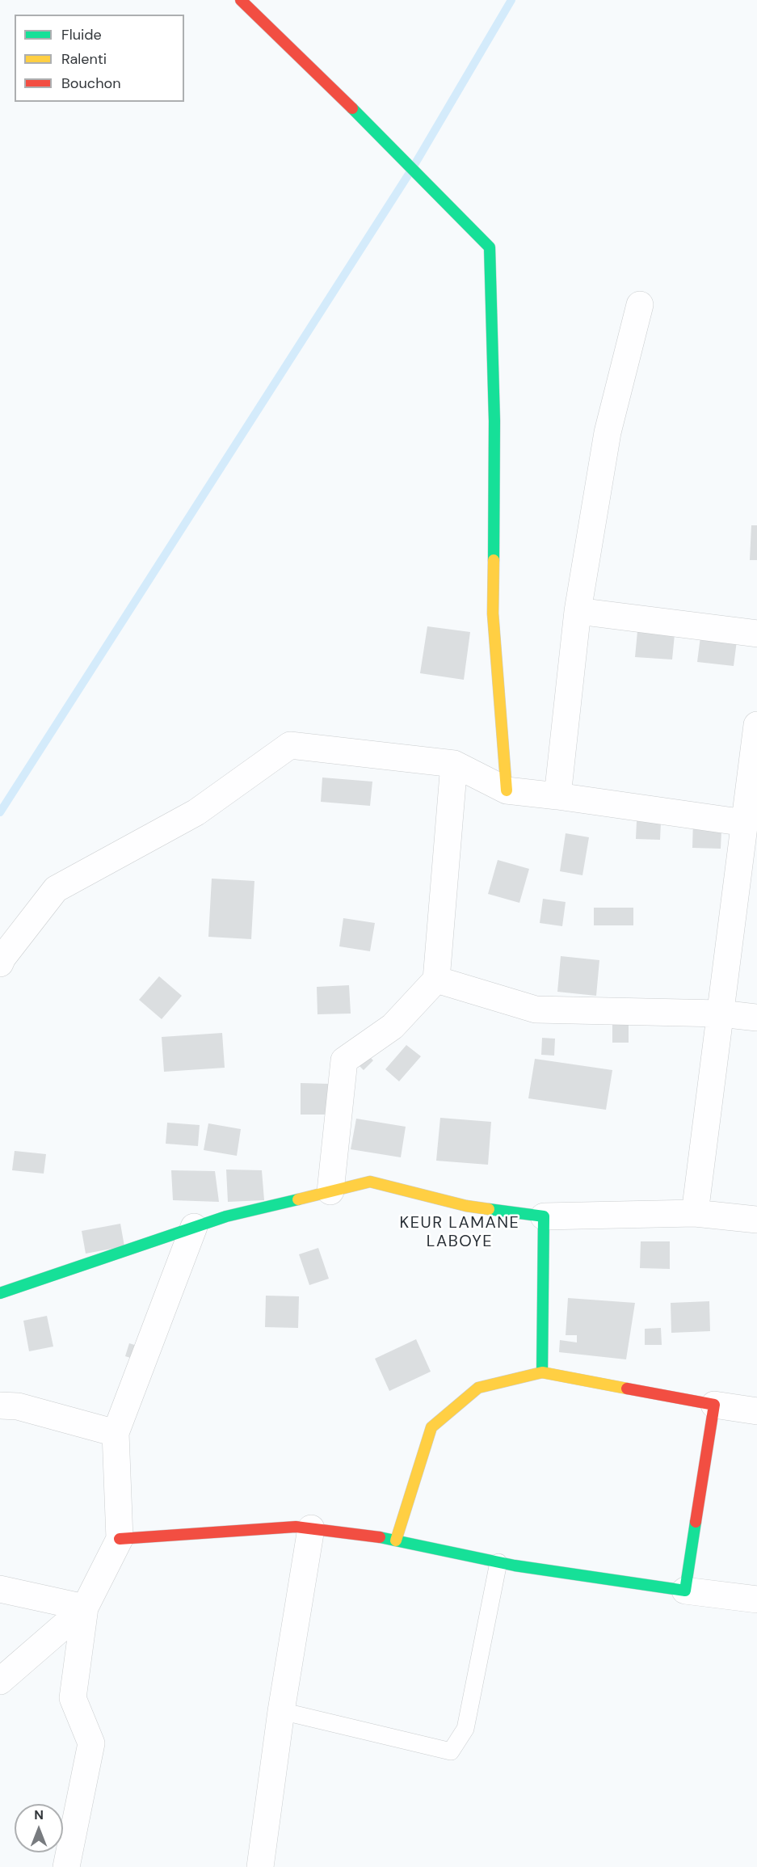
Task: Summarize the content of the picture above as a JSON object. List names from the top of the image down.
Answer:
{
  "districts": ["KEUR LAMANE LABOYE"],
  "legend": ["Fluide", "Ralenti", "Bouchon"],
  "north": "top"
}
